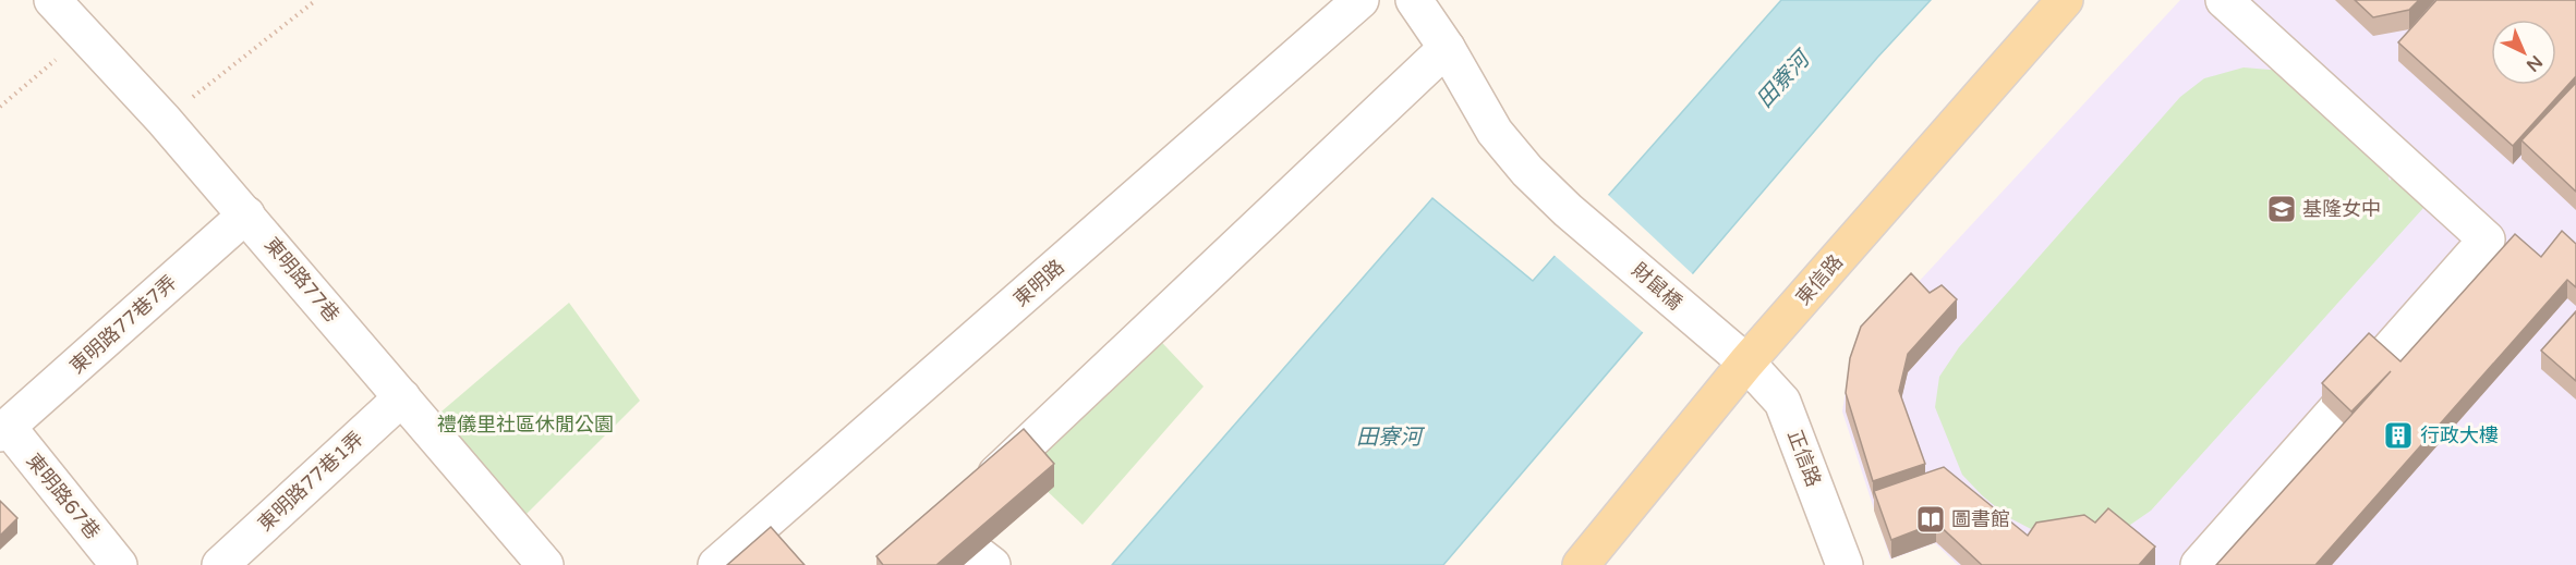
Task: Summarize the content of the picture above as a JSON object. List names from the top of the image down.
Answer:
{
  "streets": {
    "main road": ["東信路"],
    "street": [
      "東明路77巷",
      "東明路",
      "財鼠橋",
      "東明路77巷7弄",
      "正信路",
      "東明路77巷1弄",
      "東明路67巷"
    ]
  },
  "crossings": [
    ["東明路77巷", "東明路77巷7弄"],
    ["東明路77巷", "東明路77巷1弄"],
    ["東信路", "財鼠橋"],
    ["東信路", "正信路"],
    ["財鼠橋", "正信路"],
    ["東明路77巷7弄", "東明路67巷"]
  ],
  "water": ["田寮河"],
  "parks": ["禮儀里社區休閒公園"],
  "places": {
    "school or university": ["基隆女中"],
    "building": ["行政大樓"],
    "library": ["圖書館"]
  },
  "north": "bottom right"
}
